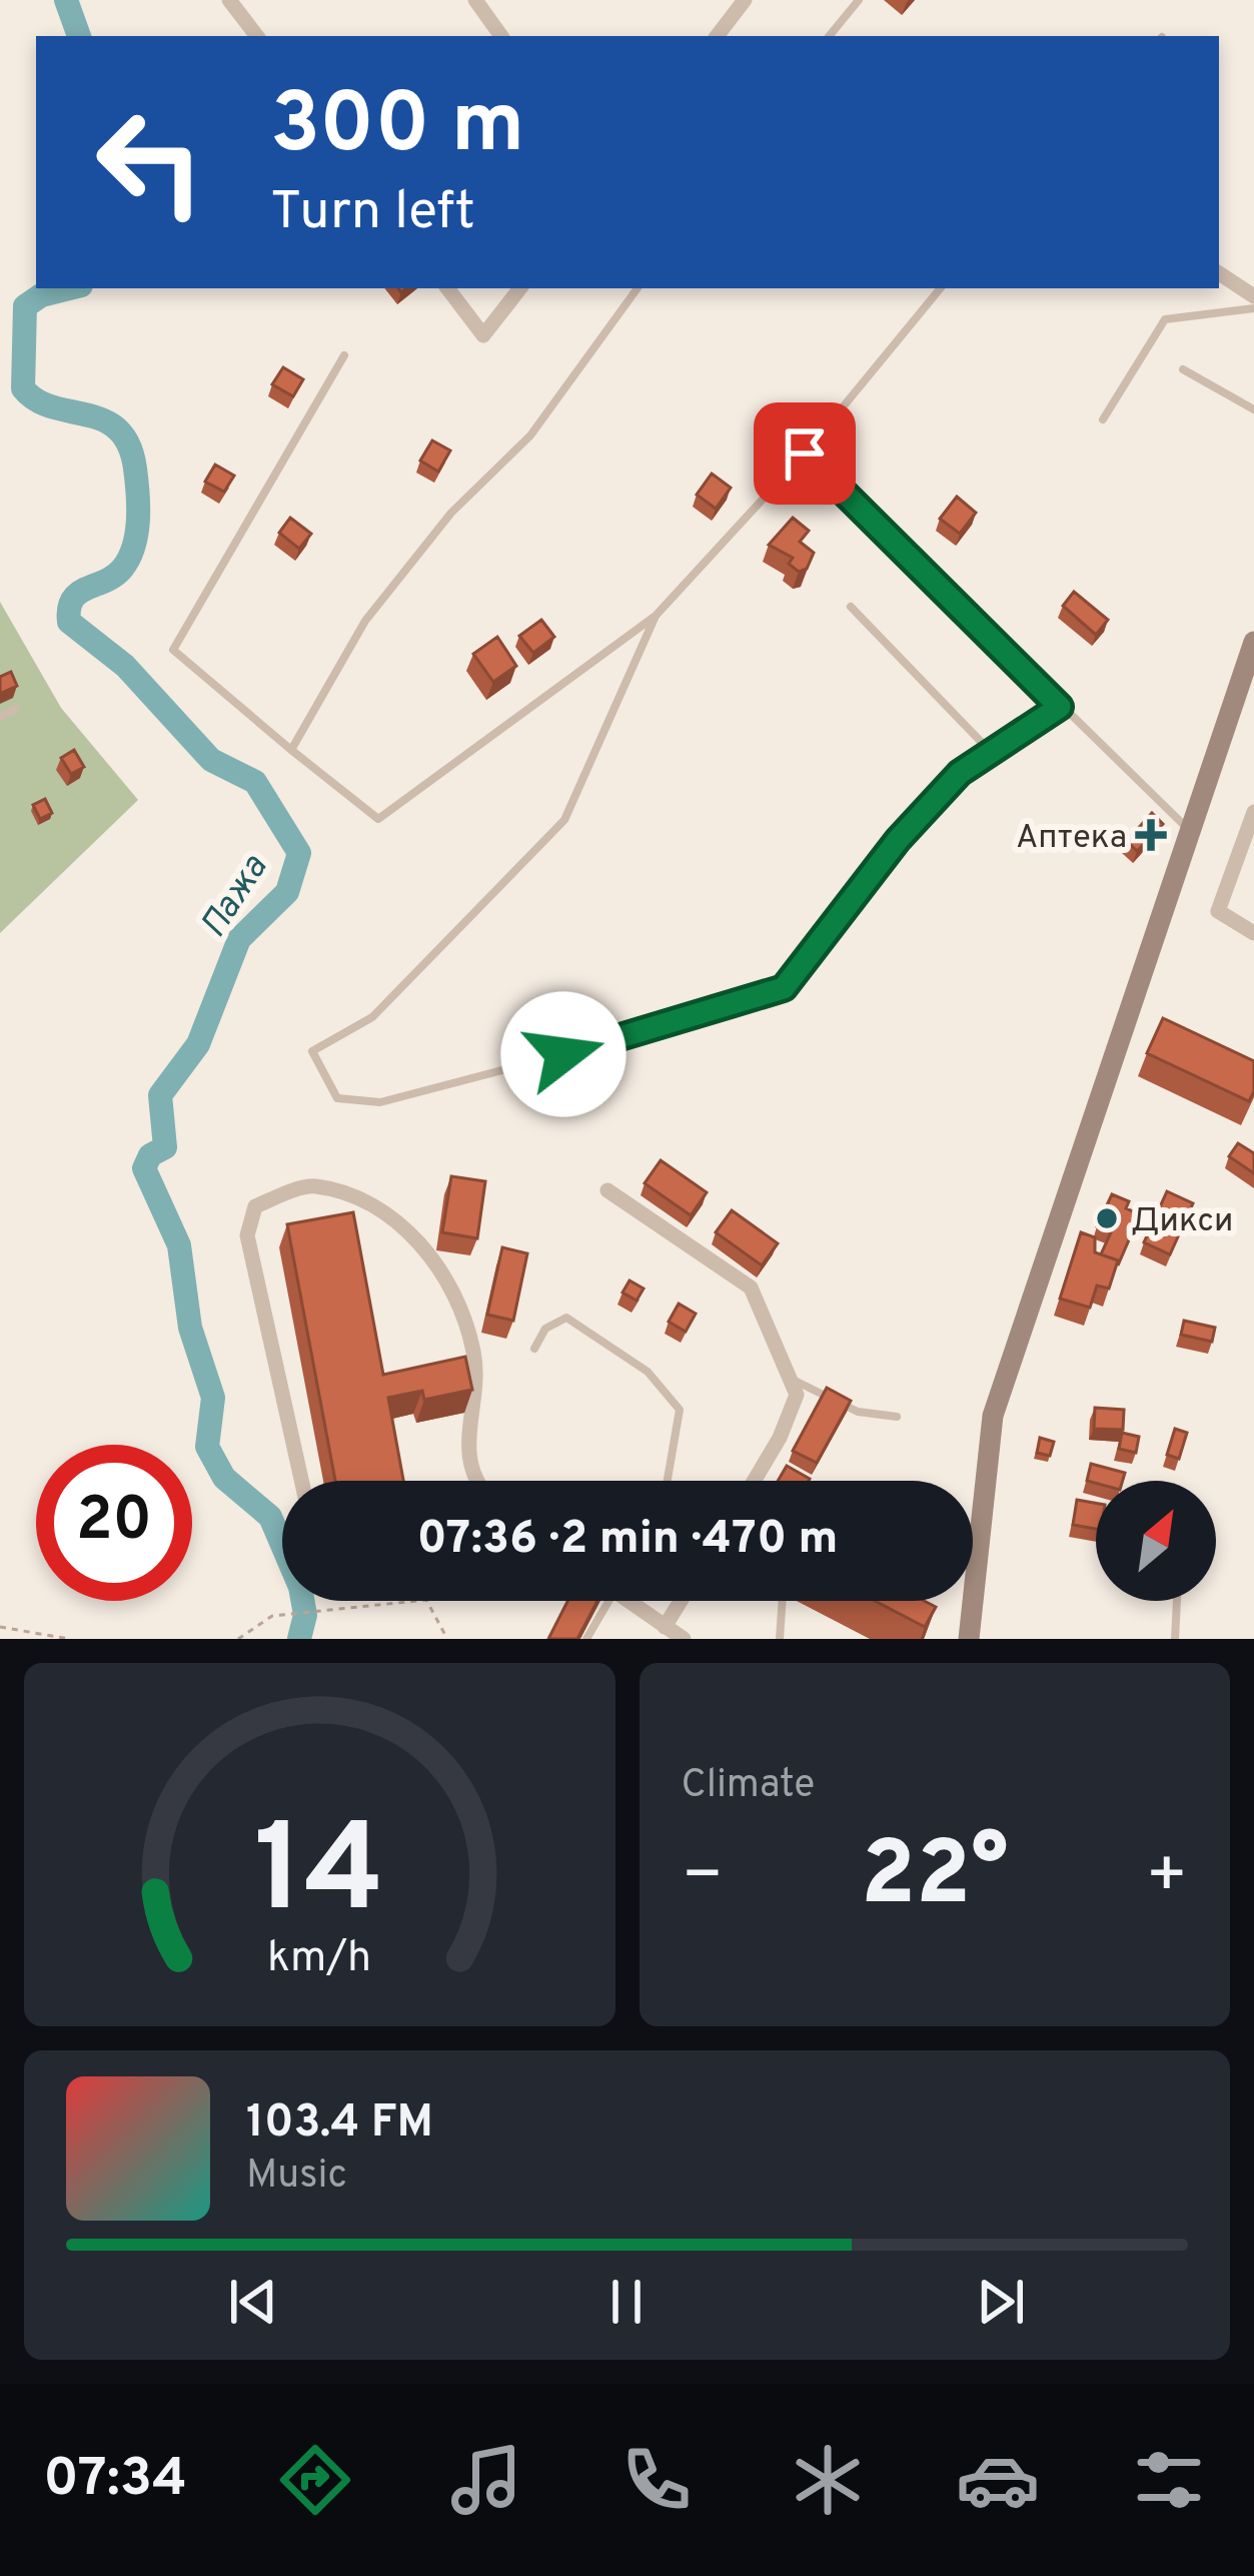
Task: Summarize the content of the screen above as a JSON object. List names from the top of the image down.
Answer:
{
  "water": ["Пажа"],
  "places": {
    "health": ["Аптека"],
    "other": ["Дикси"]
  },
  "north": "top right",
  "page": {
    "turn": ["300 m", "Turn left"],
    "limit": "20",
    "trip": "07:36 · 2 min · 470 m",
    "tile": "Climate",
    "heat": ["−", "22°", "+"],
    "song": ["103.4 FM", "Music"],
    "tabs": "07:34",
    "gauge": ["14", "km/h"]
  }
}
